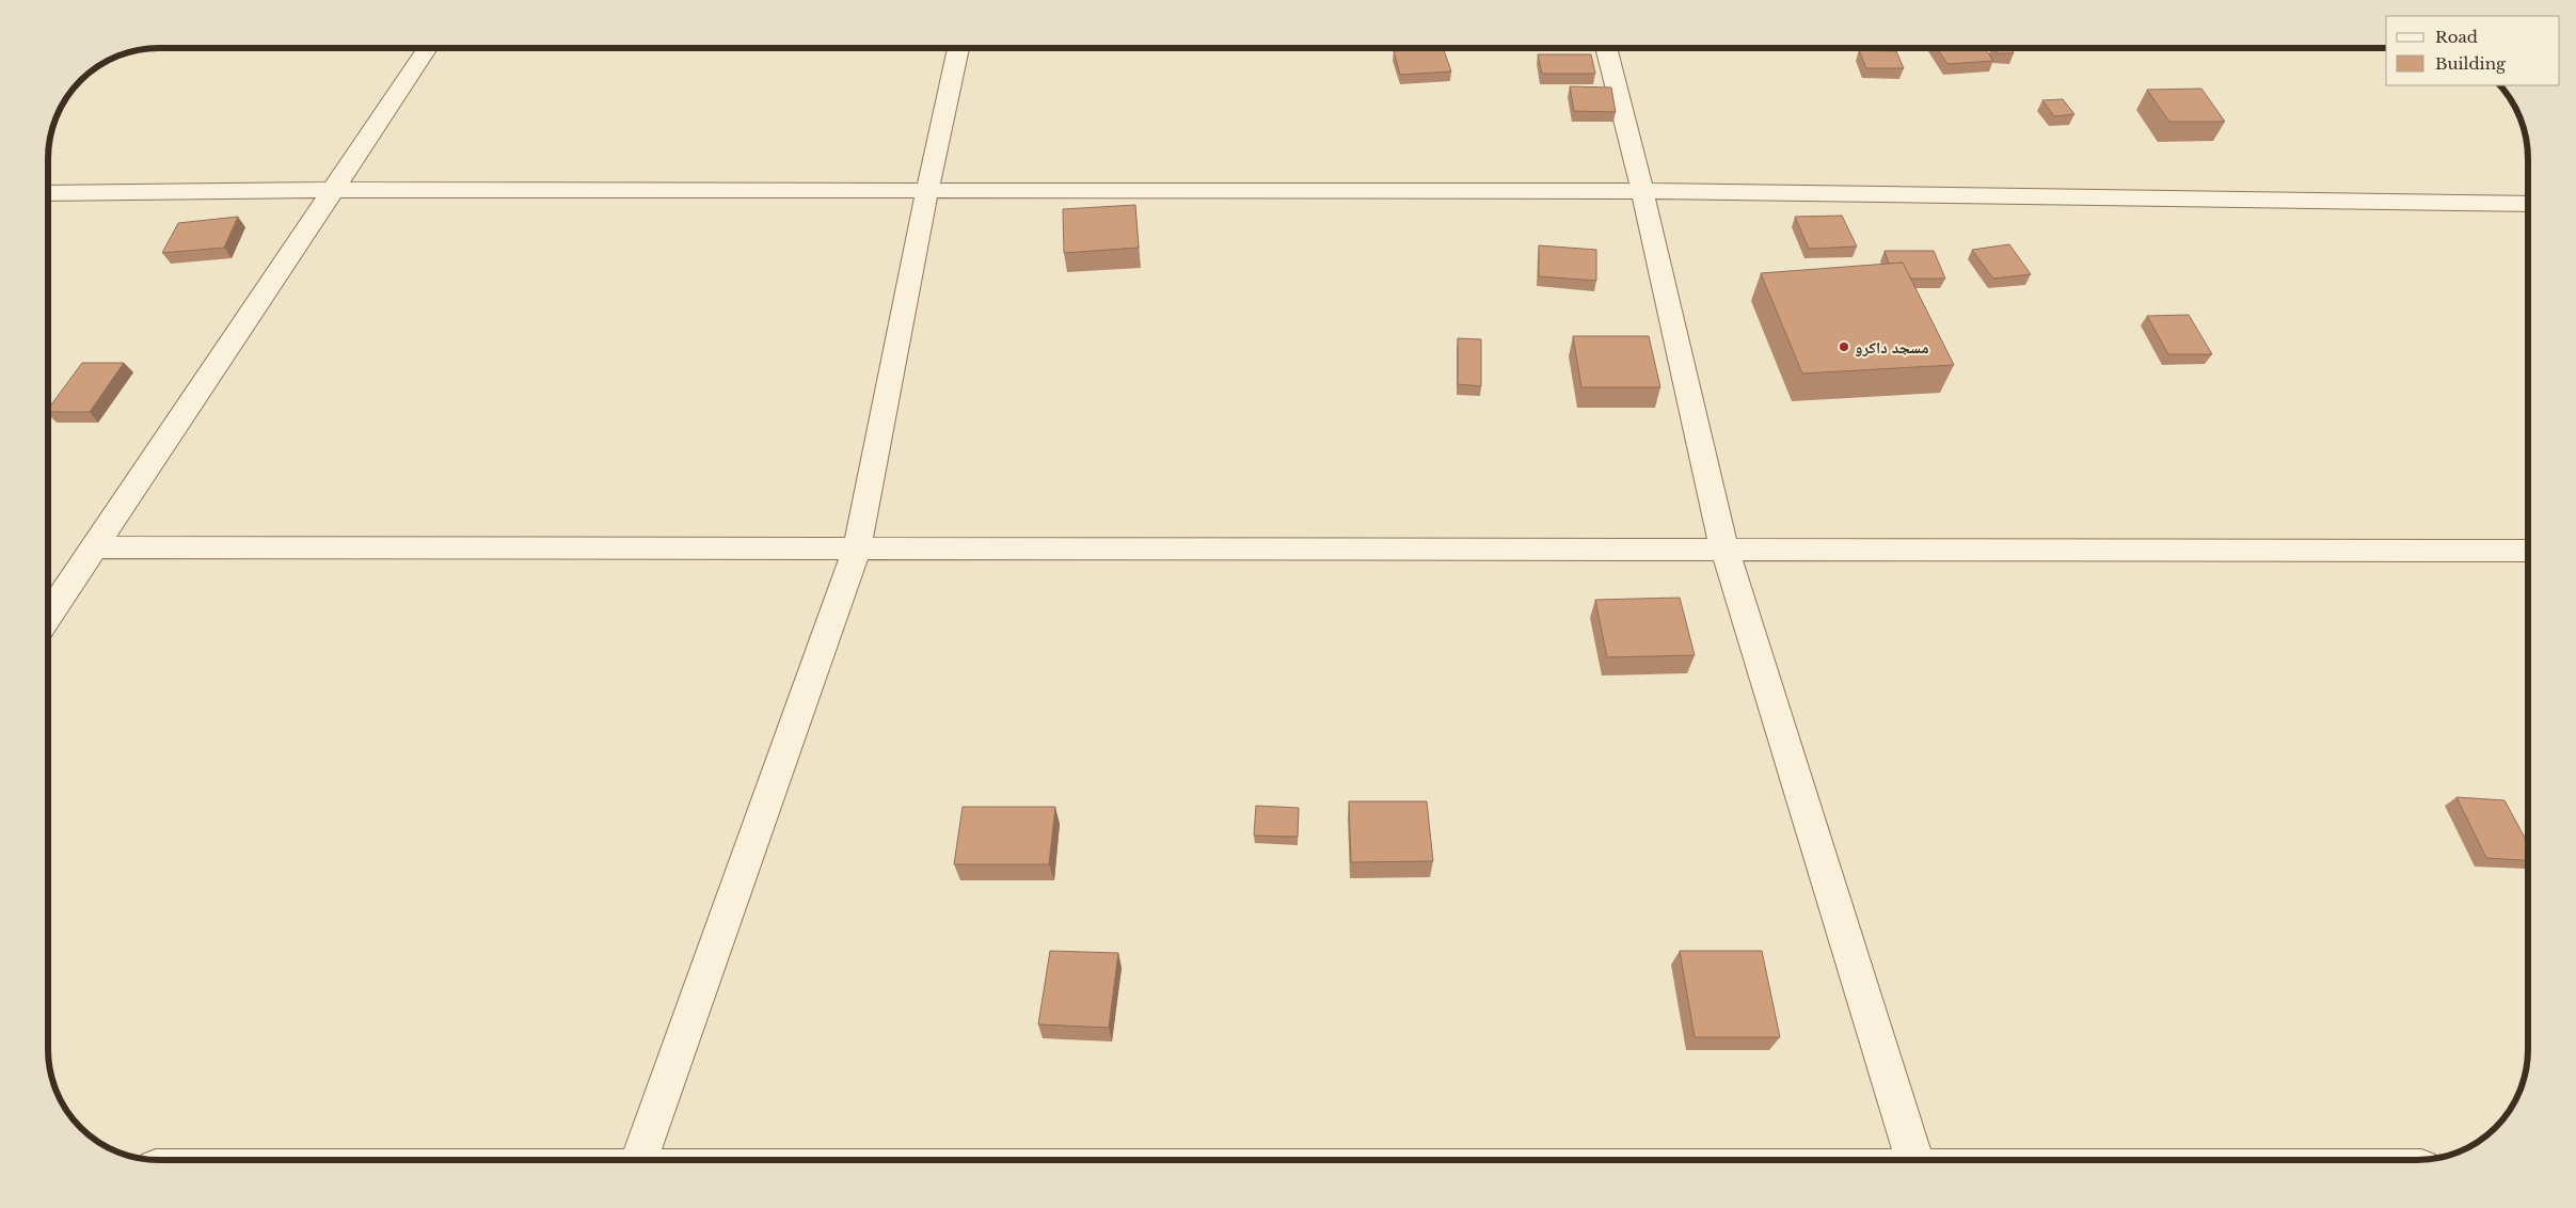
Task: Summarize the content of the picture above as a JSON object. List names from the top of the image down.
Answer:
{
  "places": ["مسجد داكرو"],
  "legend": ["Road", "Building"]
}
